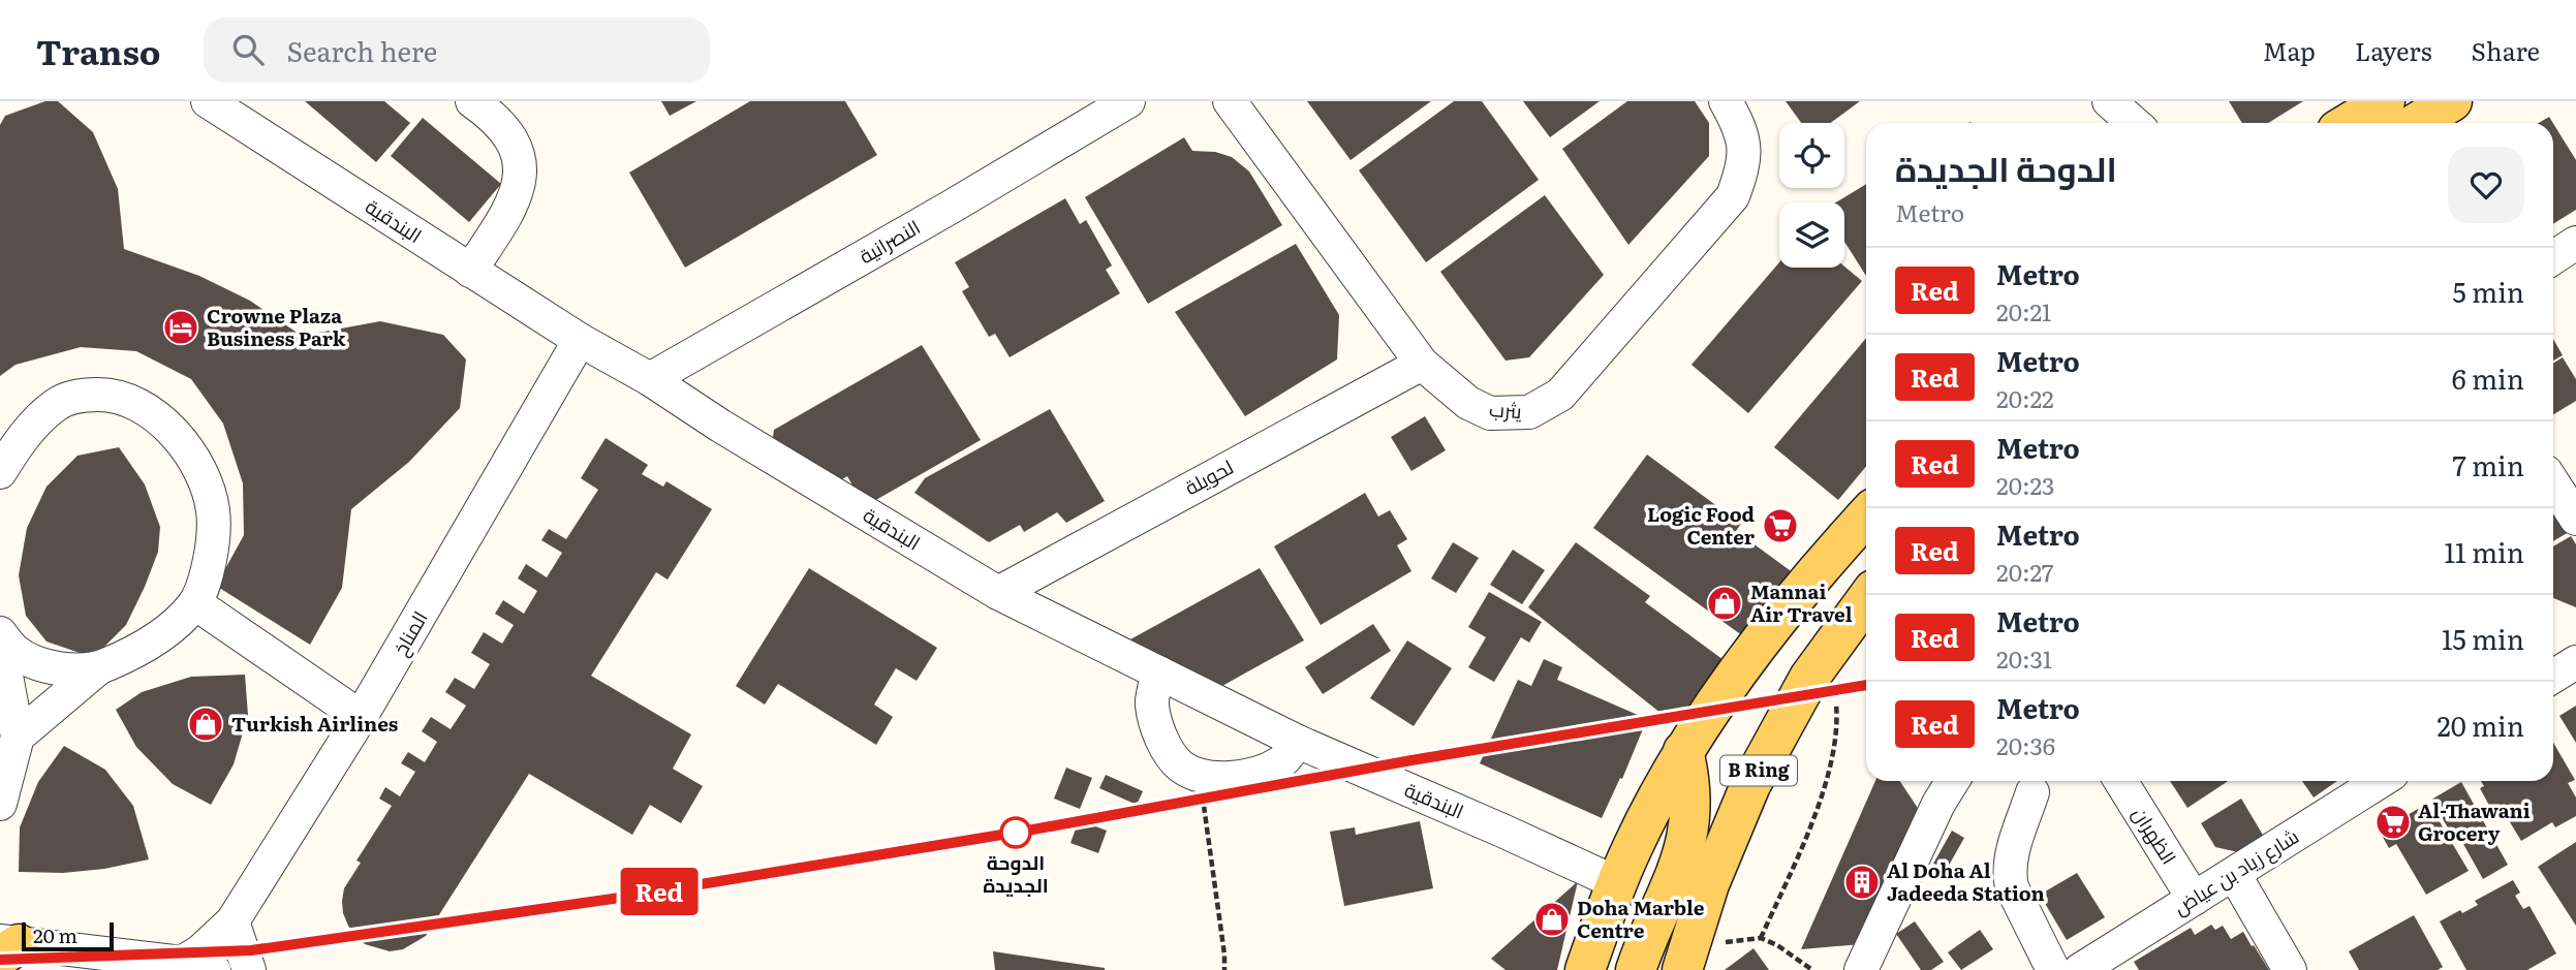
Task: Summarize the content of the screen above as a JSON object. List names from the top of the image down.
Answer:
{
  "streets": {
    "main road": ["B Ring"],
    "street": [
      "البندقية",
      "النصرانية",
      "يثرب",
      "لحويلة",
      "المناخ",
      "الظهران",
      "شارع زياد بن عياض"
    ]
  },
  "crossings": [
    ["البندقية", "النصرانية"],
    ["البندقية", "لحويلة"],
    ["البندقية", "المناخ"],
    ["يثرب", "لحويلة"],
    ["الظهران", "شارع زياد بن عياض"]
  ],
  "places": {
    "hotel": ["Crowne Plaza Business Park"],
    "supermarket": ["Logic Food Center", "Al-Thawani Grocery"],
    "shop": ["Mannai Air Travel", "Turkish Airlines", "Doha Marble Centre"],
    "other": ["الدوحة الجديدة"],
    "building": ["Al Doha Al Jadeeda Station"]
  },
  "lines": ["metro line Red"],
  "scale_bar": "20 m",
  "page": {
    "header": "Transo",
    "search": "Search here",
    "nav": ["Map", "Layers", "Share"],
    "on_map": "Red",
    "heading": ["الدوحة الجديدة", "Metro"],
    "list": [
      {
        "mark": "Red",
        "name": "Metro",
        "note": "20:21",
        "value": "5 min"
      },
      {
        "mark": "Red",
        "name": "Metro",
        "note": "20:22",
        "value": "6 min"
      },
      {
        "mark": "Red",
        "name": "Metro",
        "note": "20:23",
        "value": "7 min"
      },
      {
        "mark": "Red",
        "name": "Metro",
        "note": "20:27",
        "value": "11 min"
      },
      {
        "mark": "Red",
        "name": "Metro",
        "note": "20:31",
        "value": "15 min"
      },
      {
        "mark": "Red",
        "name": "Metro",
        "note": "20:36",
        "value": "20 min"
      }
    ],
    "scale": "20 m"
  }
}
